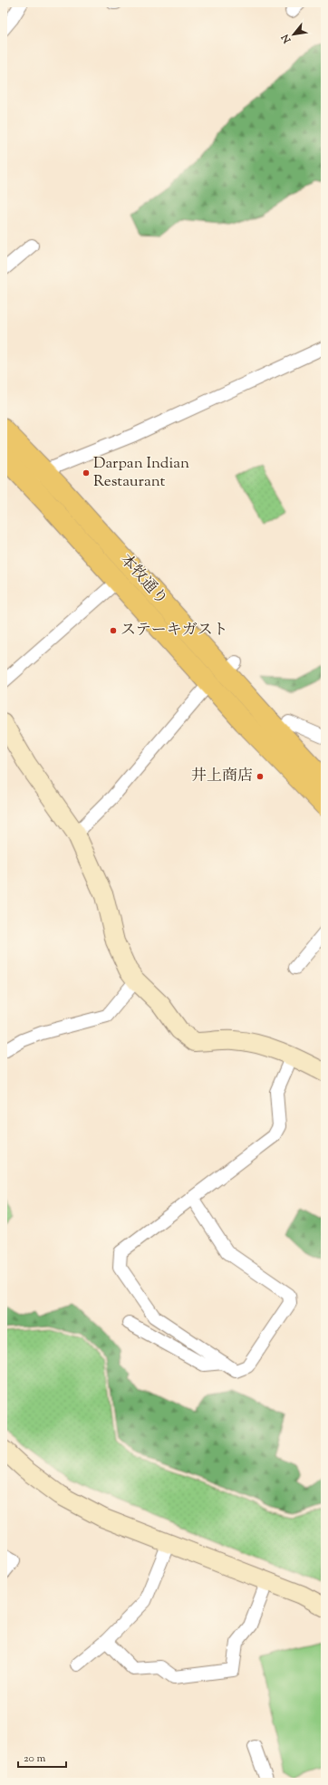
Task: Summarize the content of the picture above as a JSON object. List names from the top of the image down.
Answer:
{
  "streets": {
    "main road": ["本牧通り"]
  },
  "places": ["Darpan Indian Restaurant", "ステーキガスト", "井上商店"],
  "scale_bar": "20 m",
  "north": "bottom left"
}
